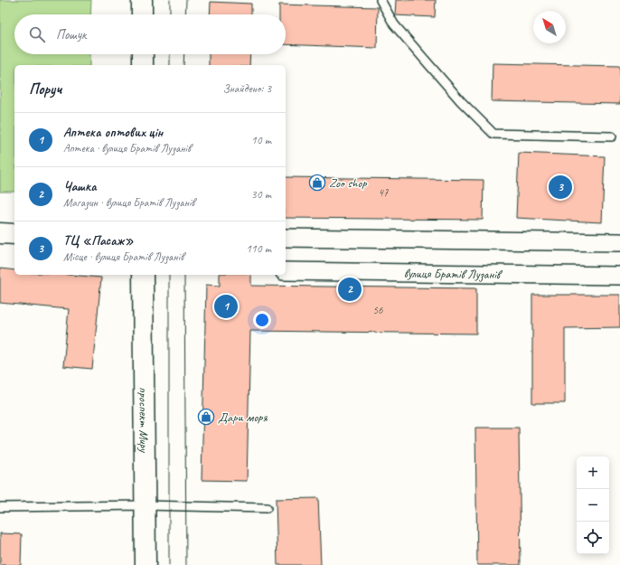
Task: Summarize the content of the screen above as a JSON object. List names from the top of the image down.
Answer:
{
  "streets": {
    "main road": ["проспект Миру"],
    "street": ["вулиця Братів Лузанів"]
  },
  "places": {
    "shop": ["Zoo shop", "Дари моря"]
  },
  "house_numbers": ["47", "56"],
  "north": "top left",
  "page": {
    "search": "Пошук",
    "heading": ["Поруч", "Знайдено: 3"],
    "list": [
      {
        "mark": "1",
        "name": "Аптека оптових цін",
        "note": "Аптека · вулиця Братів Лузанів",
        "value": "10 m"
      },
      {
        "mark": "2",
        "name": "Чашка",
        "note": "Магазин · вулиця Братів Лузанів",
        "value": "30 m"
      },
      {
        "mark": "3",
        "name": "ТЦ «Пасаж»",
        "note": "Місце · вулиця Братів Лузанів",
        "value": "110 m"
      }
    ],
    "pins": ["3", "2", "1"],
    "map_buttons": ["+", "−"]
  }
}
